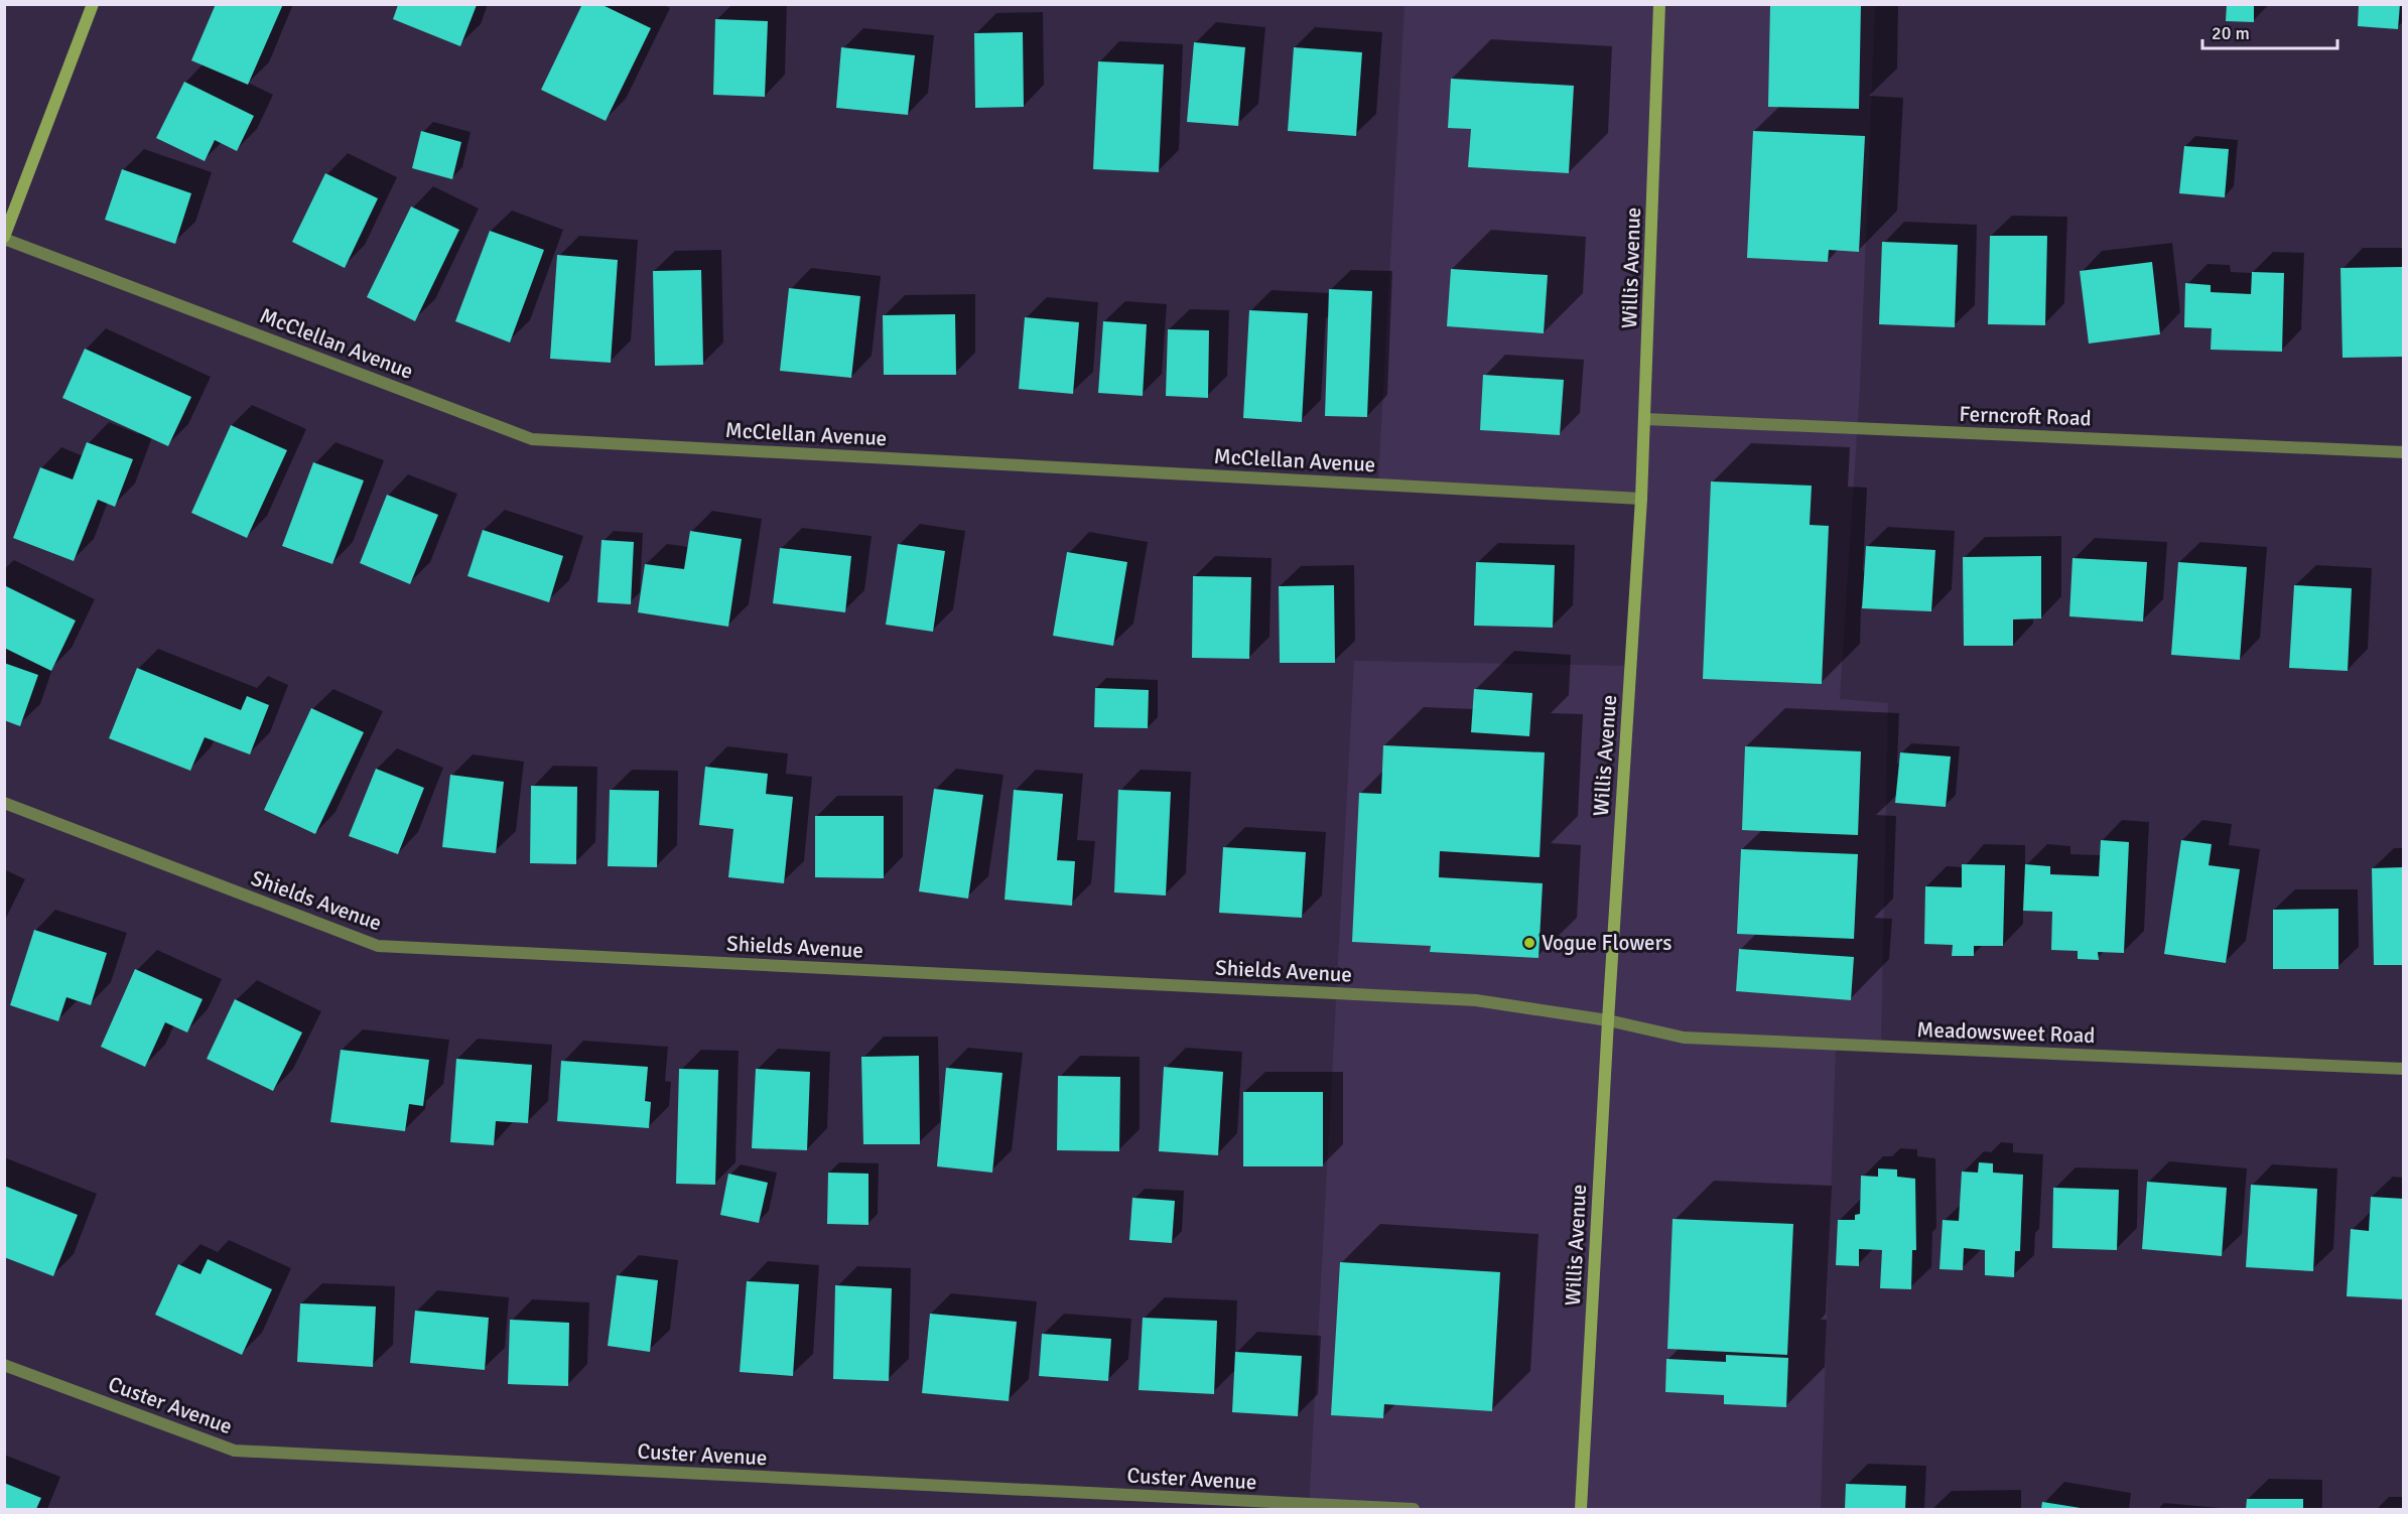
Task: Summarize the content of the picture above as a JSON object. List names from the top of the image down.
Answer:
{
  "streets": {
    "main road": ["Willis Avenue"],
    "street": [
      "McClellan Avenue",
      "Ferncroft Road",
      "Shields Avenue",
      "Meadowsweet Road",
      "Custer Avenue"
    ]
  },
  "crossings": [
    ["Willis Avenue", "McClellan Avenue"],
    ["Willis Avenue", "Ferncroft Road"],
    ["Willis Avenue", "Shields Avenue"],
    ["Willis Avenue", "Meadowsweet Road"],
    ["Shields Avenue", "Meadowsweet Road"]
  ],
  "places": ["Vogue Flowers"],
  "scale_bar": "20 m"
}
